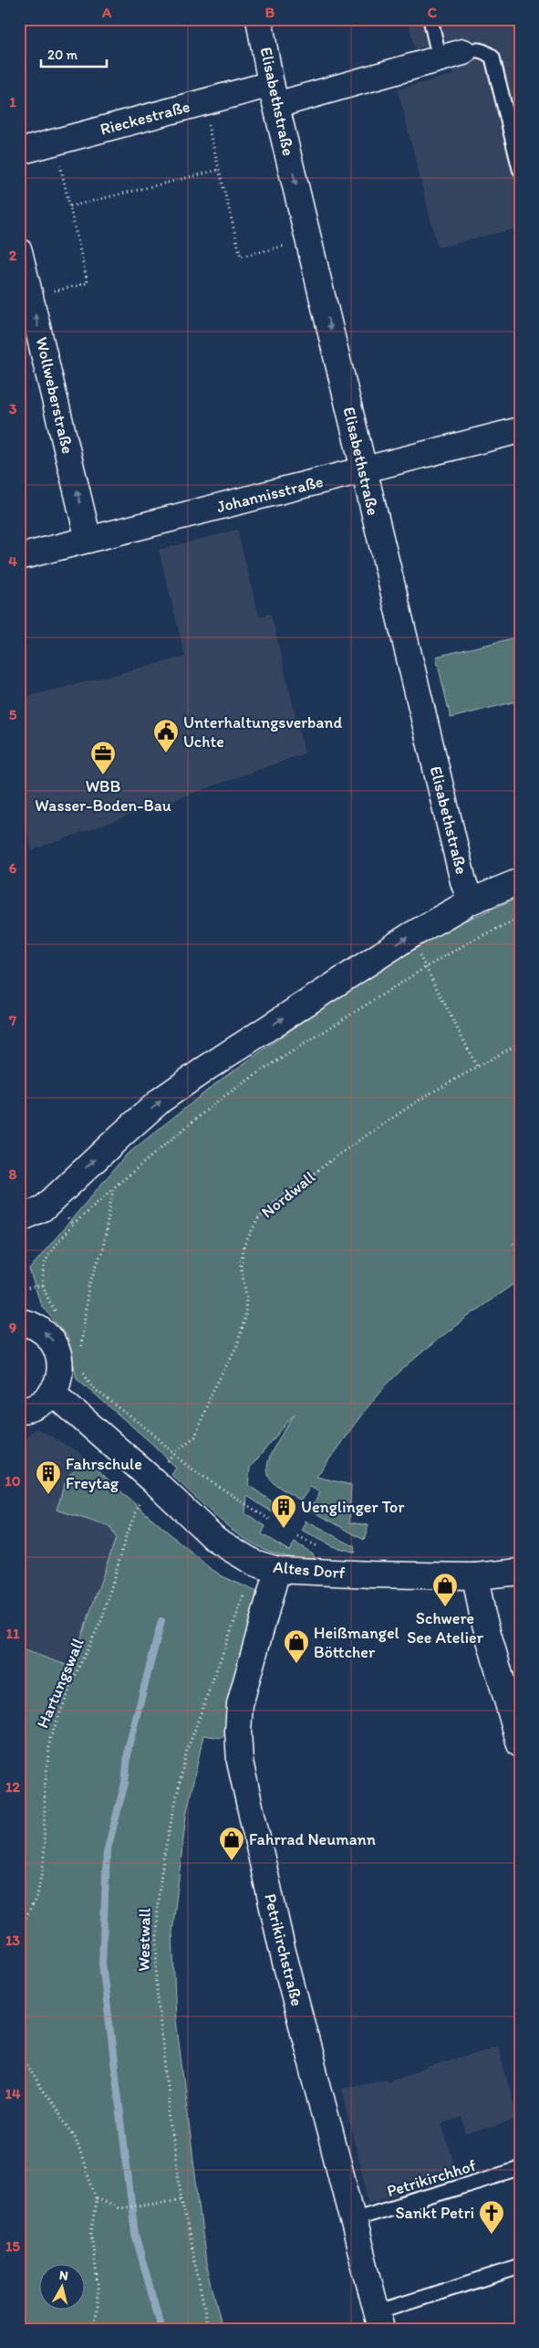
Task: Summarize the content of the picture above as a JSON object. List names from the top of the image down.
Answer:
{
  "streets": {
    "street": [
      "Elisabethstraße",
      "Rieckestraße",
      "Wollweberstraße",
      "Johannisstraße",
      "Altes Dorf",
      "Petrikirchstraße"
    ],
    "lane": ["Petrikirchhof"],
    "path": ["Nordwall", "Hartungswall", "Westwall"]
  },
  "crossings": [
    ["Elisabethstraße", "Rieckestraße"],
    ["Elisabethstraße", "Johannisstraße"],
    ["Wollweberstraße", "Johannisstraße"],
    ["Nordwall", "Altes Dorf"],
    ["Nordwall", "Hartungswall"],
    ["Altes Dorf", "Hartungswall"],
    ["Altes Dorf", "Westwall"],
    ["Altes Dorf", "Petrikirchstraße"],
    ["Petrikirchstraße", "Petrikirchhof"]
  ],
  "one_way": ["Elisabethstraße", "Wollweberstraße"],
  "places": {
    "public building": ["Unterhaltungsverband Uchte"],
    "office": ["WBB Wasser-Boden-Bau"],
    "building": ["Fahrschule Freytag", "Uenglinger Tor"],
    "shop": ["Schwere See Atelier", "Heißmangel Böttcher", "Fahrrad Neumann"],
    "church": ["Sankt Petri"]
  },
  "scale_bar": "20 m",
  "north": "top",
  "grid": {
    "columns": ["A", "B", "C"],
    "rows": [
      "1",
      "2",
      "3",
      "4",
      "5",
      "6",
      "7",
      "8",
      "9",
      "10",
      "11",
      "12",
      "13",
      "14",
      "15"
    ]
  }
}
